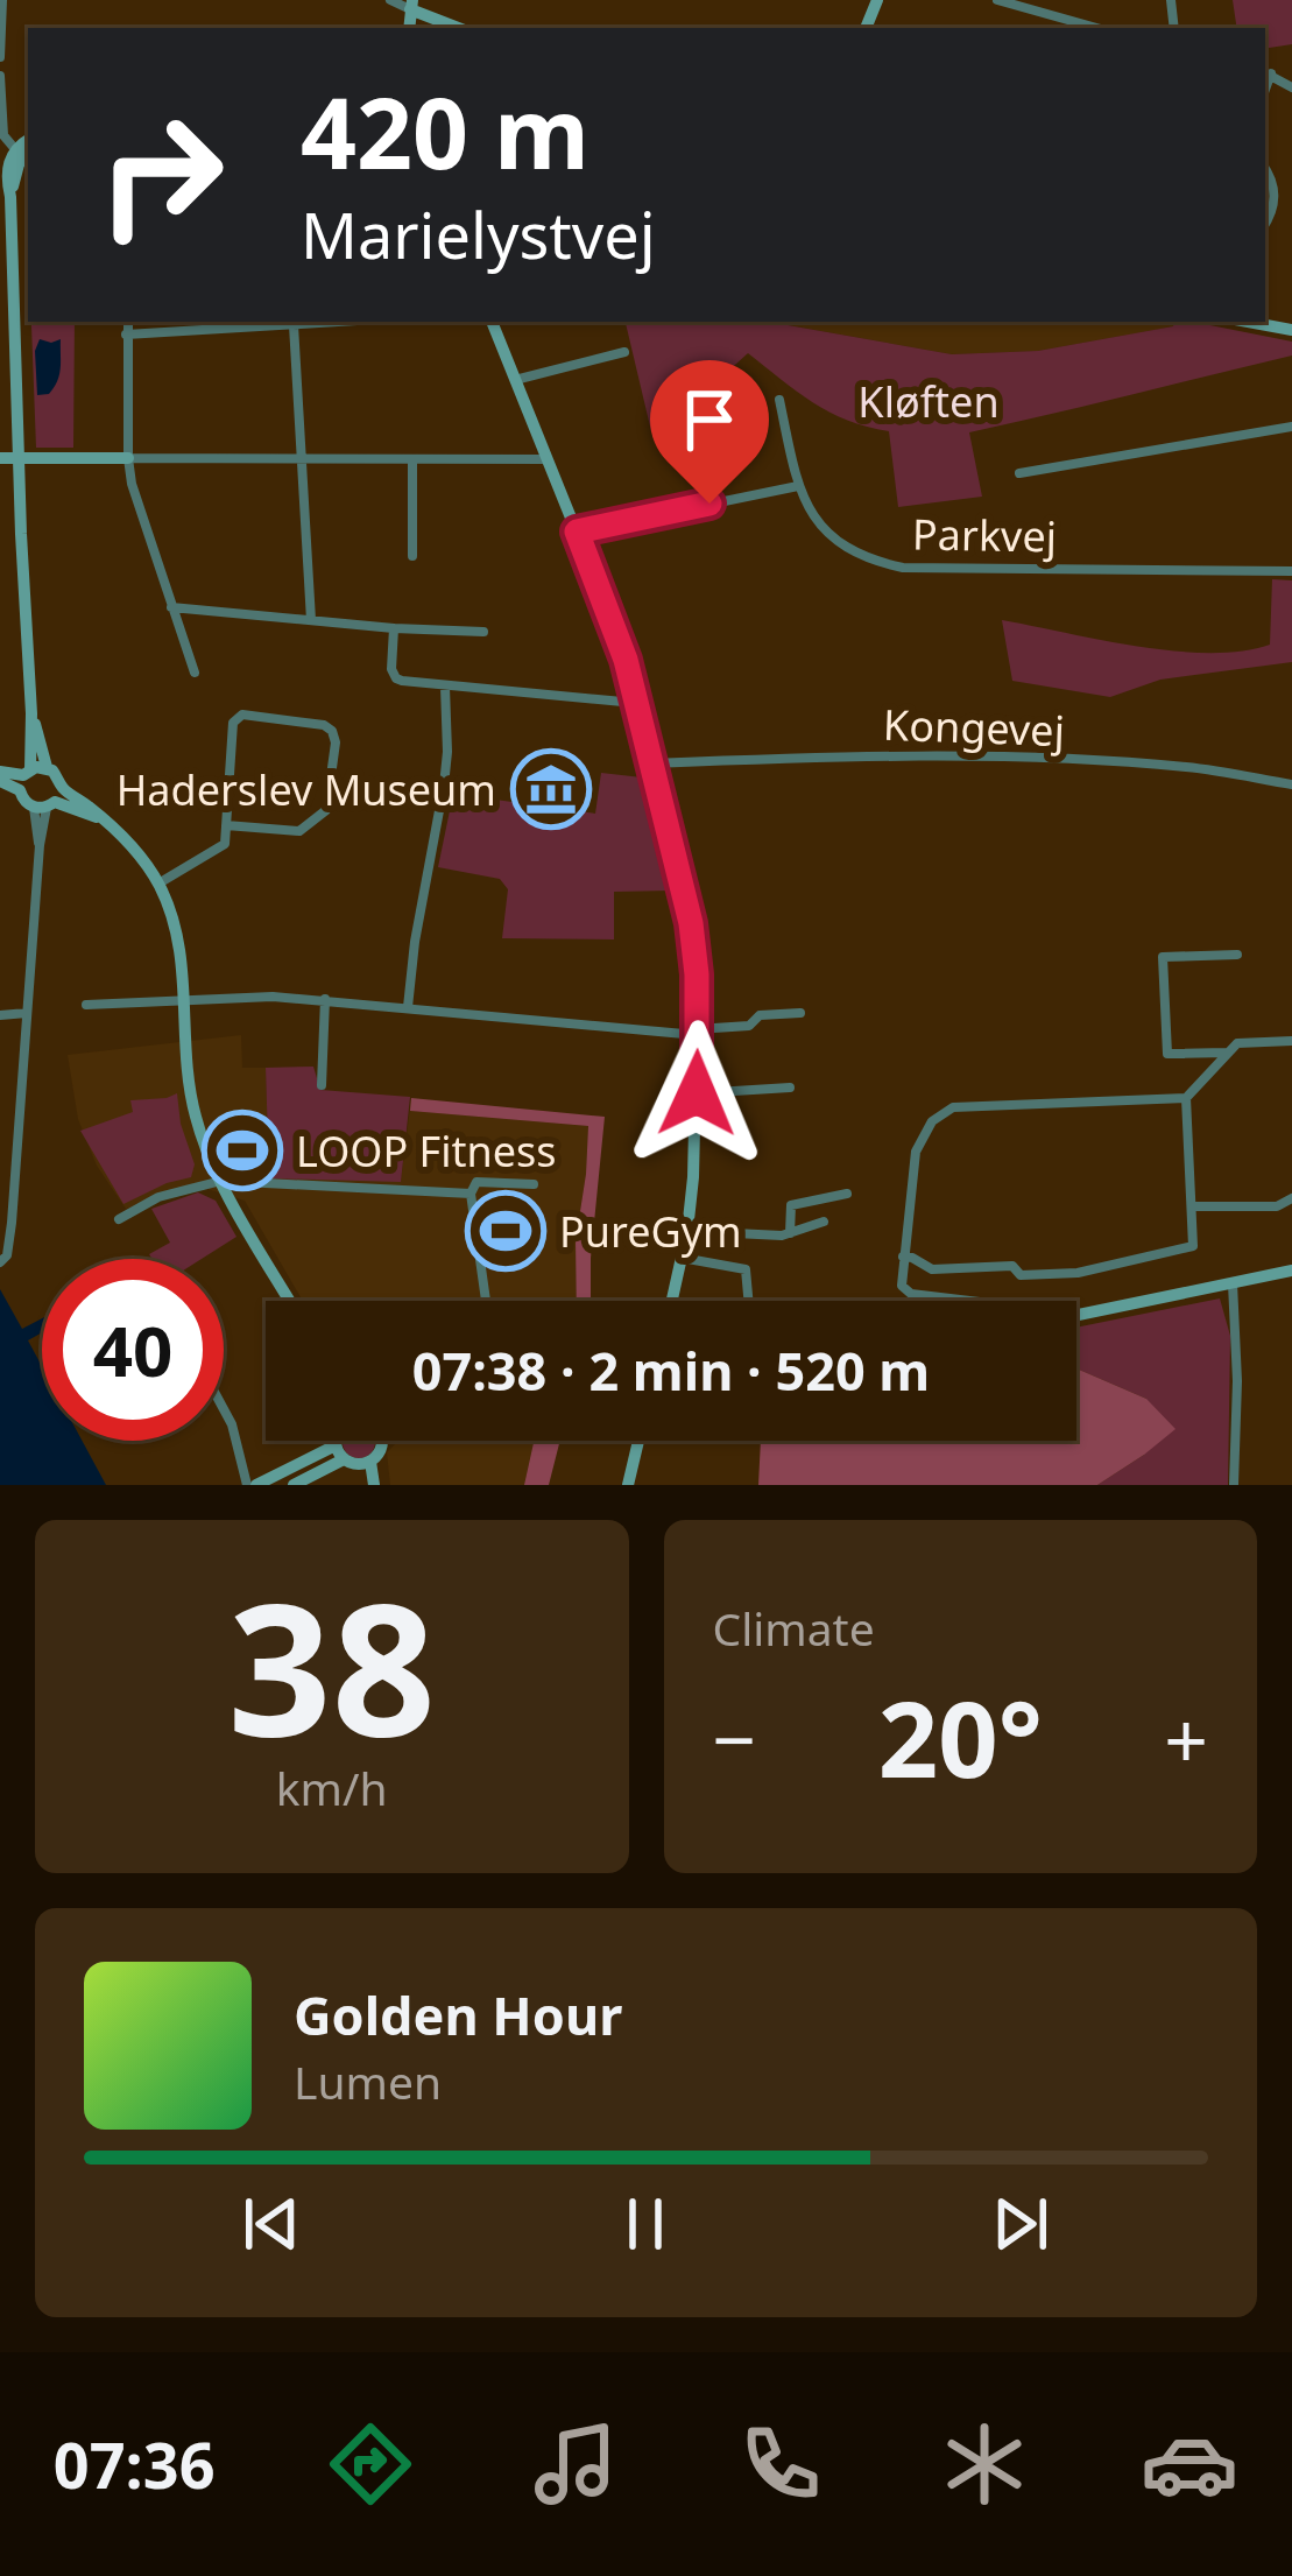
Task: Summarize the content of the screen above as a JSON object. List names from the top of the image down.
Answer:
{
  "streets": {
    "street": ["Parkvej", "Kongevej"]
  },
  "parks": ["Kløften"],
  "places": {
    "museum": ["Haderslev Museum"],
    "sports": ["LOOP Fitness", "PureGym"]
  },
  "page": {
    "turn": ["420 m", "Marielystvej"],
    "limit": "40",
    "trip": "07:38 · 2 min · 520 m",
    "tile": [
      ["38", "km/h"],
      "Climate"
    ],
    "heat": ["−", "20°", "+"],
    "song": ["Golden Hour", "Lumen"],
    "tabs": "07:36"
  }
}
